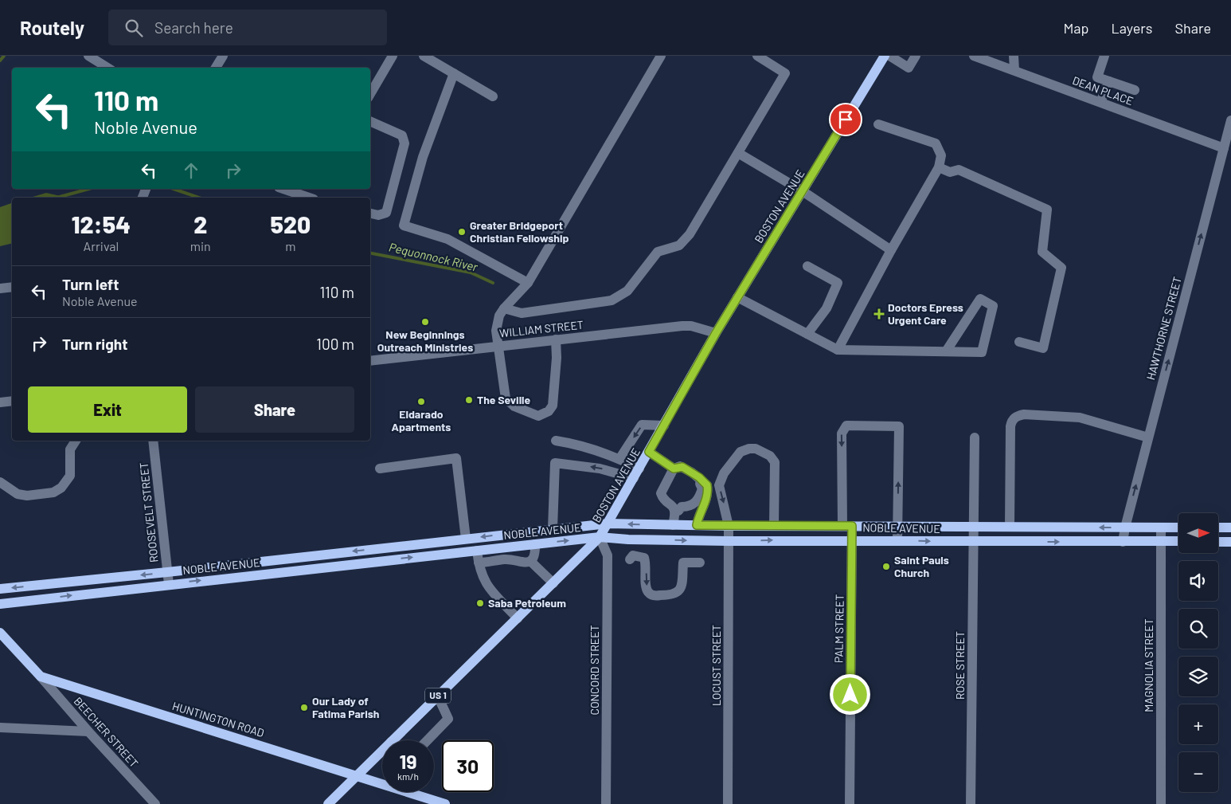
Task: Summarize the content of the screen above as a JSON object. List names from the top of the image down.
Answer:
{
  "streets": {
    "main road": [
      "BOSTON AVENUE",
      "NOBLE AVENUE",
      "US 1",
      "HUNTINGTON ROAD"
    ],
    "street": [
      "DEAN PLACE",
      "HAWTHORNE STREET",
      "WILLIAM STREET",
      "ROOSEVELT STREET",
      "PALM STREET",
      "LOCUST STREET",
      "ROSE STREET",
      "MAGNOLIA STREET",
      "CONCORD STREET",
      "BEECHER STREET"
    ]
  },
  "crossings": [
    ["DEAN PLACE", "HAWTHORNE STREET"],
    ["BOSTON AVENUE", "WILLIAM STREET"],
    ["BOSTON AVENUE", "NOBLE AVENUE"],
    ["BOSTON AVENUE", "CONCORD STREET"],
    ["BOSTON AVENUE", "HUNTINGTON ROAD"],
    ["HAWTHORNE STREET", "NOBLE AVENUE"],
    ["ROOSEVELT STREET", "NOBLE AVENUE"],
    ["NOBLE AVENUE", "PALM STREET"],
    ["NOBLE AVENUE", "LOCUST STREET"],
    ["NOBLE AVENUE", "ROSE STREET"],
    ["NOBLE AVENUE", "MAGNOLIA STREET"],
    ["NOBLE AVENUE", "CONCORD STREET"],
    ["HUNTINGTON ROAD", "BEECHER STREET"]
  ],
  "one_way": ["HAWTHORNE STREET"],
  "water": ["Pequonnock River"],
  "places": {
    "other": [
      "Greater Bridgeport Christian Fellowship",
      "New Beginnings Outreach Ministries",
      "The Seville",
      "Eldarado Apartments",
      "Saint Pauls Church",
      "Saba Petroleum",
      "Our Lady of Fatima Parish"
    ],
    "health": ["Doctors Epress Urgent Care"]
  },
  "north": "right",
  "page": {
    "header": "Routely",
    "search": "Search here",
    "nav": ["Map", "Layers", "Share"],
    "turn": ["110 m", "Noble Avenue"],
    "eta": [
      "12:54",
      "Arrival",
      "2",
      "min",
      "520",
      "m"
    ],
    "list": [
      {
        "name": "Turn left",
        "note": "Noble Avenue",
        "value": "110 m"
      },
      {
        "name": "Turn right",
        "value": "100 m"
      }
    ],
    "buttons": ["Exit", "Share"],
    "map_buttons": ["+", "−"],
    "speed": "19 km/h",
    "limit": "30"
  }
}
